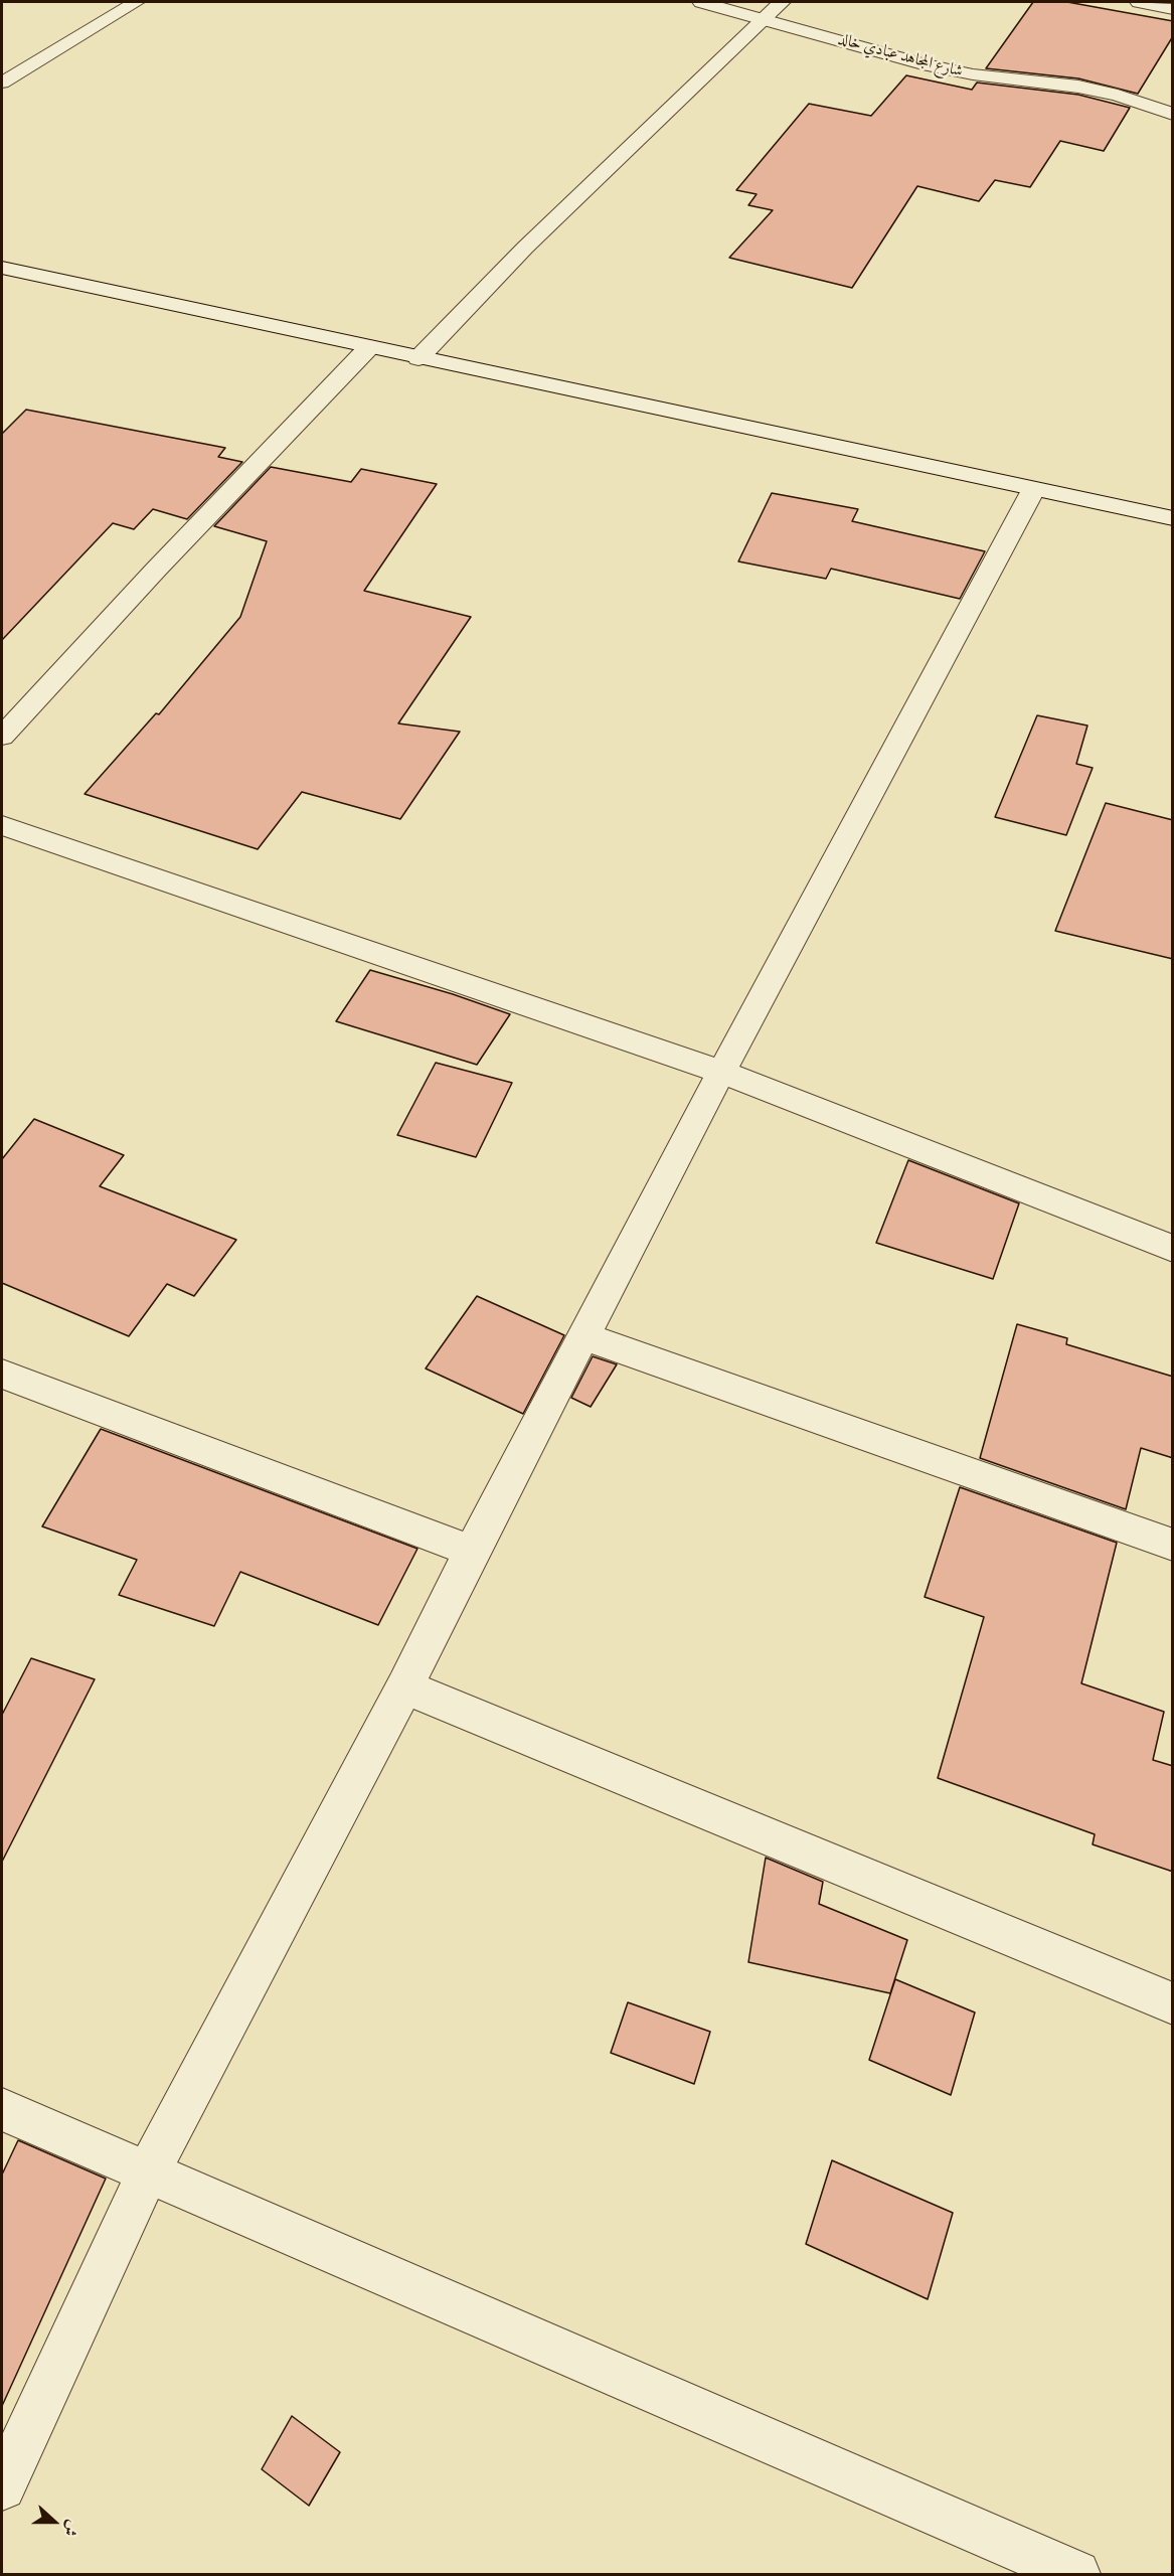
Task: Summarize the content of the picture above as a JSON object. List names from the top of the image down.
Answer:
{
  "streets": {
    "street": ["شارع المجاهد عبادي خالد"]
  },
  "north": "right"
}
